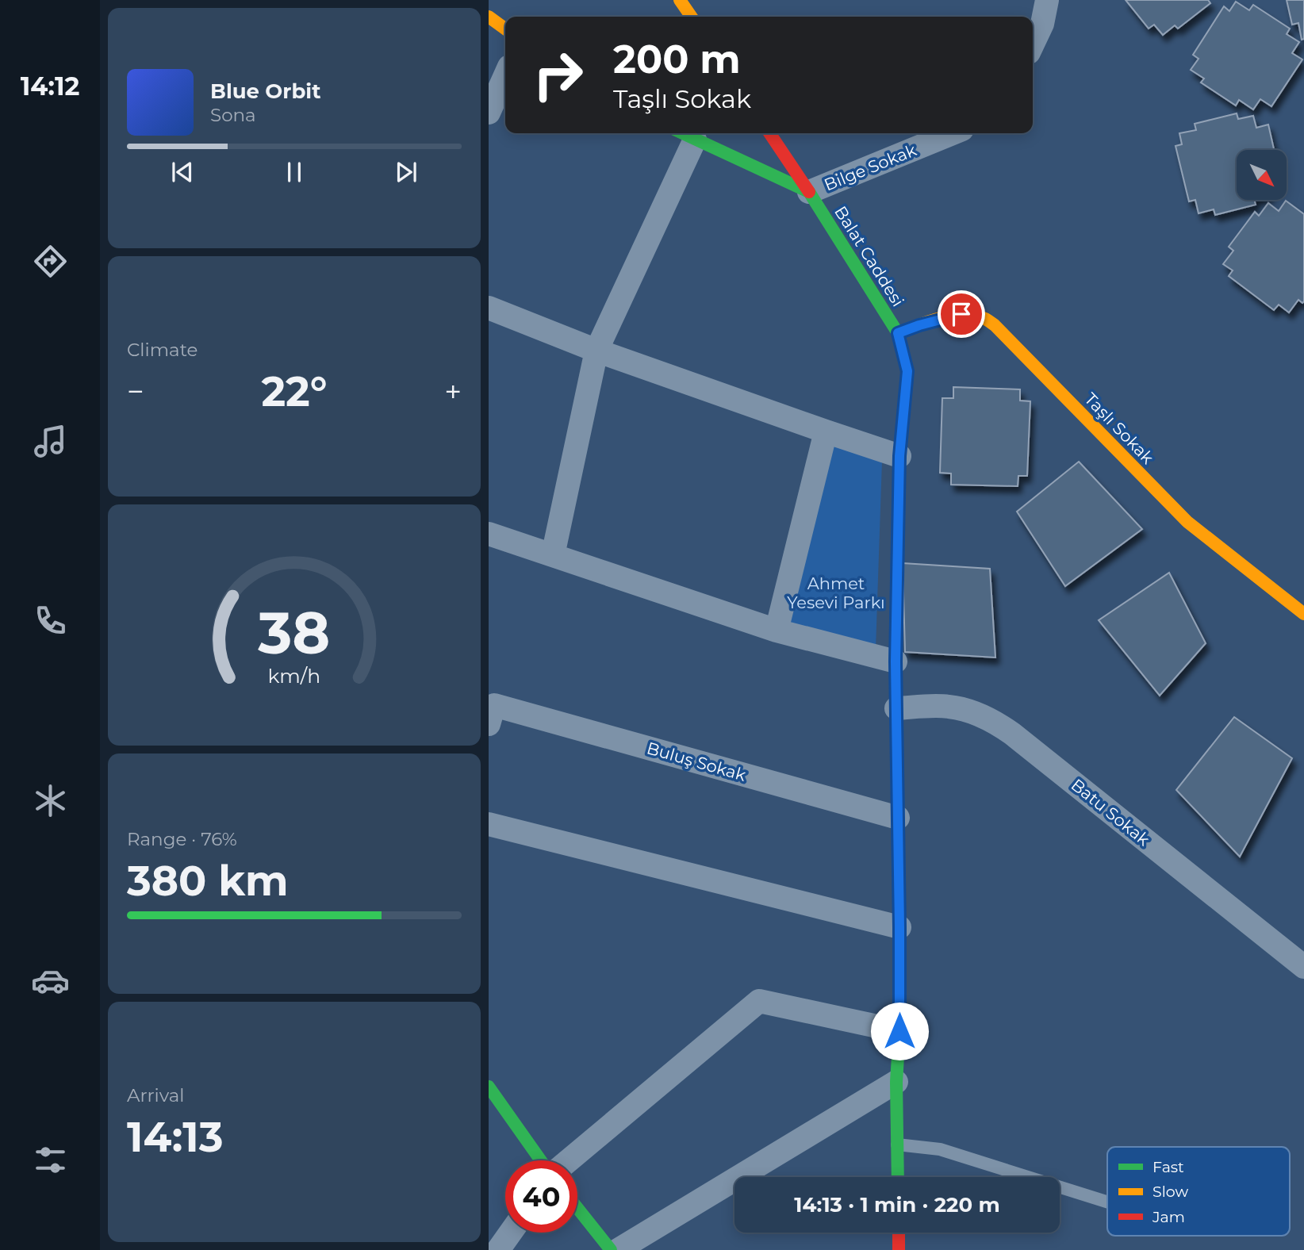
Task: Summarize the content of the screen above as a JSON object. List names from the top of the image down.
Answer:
{
  "streets": {
    "street": [
      "Bilge Sokak",
      "Balat Caddesi",
      "Taşlı Sokak",
      "Buluş Sokak",
      "Batu Sokak"
    ]
  },
  "crossings": [
    ["Bilge Sokak", "Balat Caddesi"],
    ["Balat Caddesi", "Taşlı Sokak"],
    ["Balat Caddesi", "Buluş Sokak"],
    ["Balat Caddesi", "Batu Sokak"]
  ],
  "parks": ["Ahmet Yesevi Parkı"],
  "legend": ["Fast", "Slow", "Jam"],
  "north": "bottom right",
  "page": {
    "tabs": "14:12",
    "turn": ["200 m", "Taşlı Sokak"],
    "song": ["Blue Orbit", "Sona"],
    "tile": [
      "Climate",
      ["Range · 76%", "380 km"],
      ["Arrival", "14:13"]
    ],
    "heat": ["−", "22°", "+"],
    "limit": "40",
    "trip": "14:13 · 1 min · 220 m",
    "gauge": ["38", "km/h"]
  }
}
